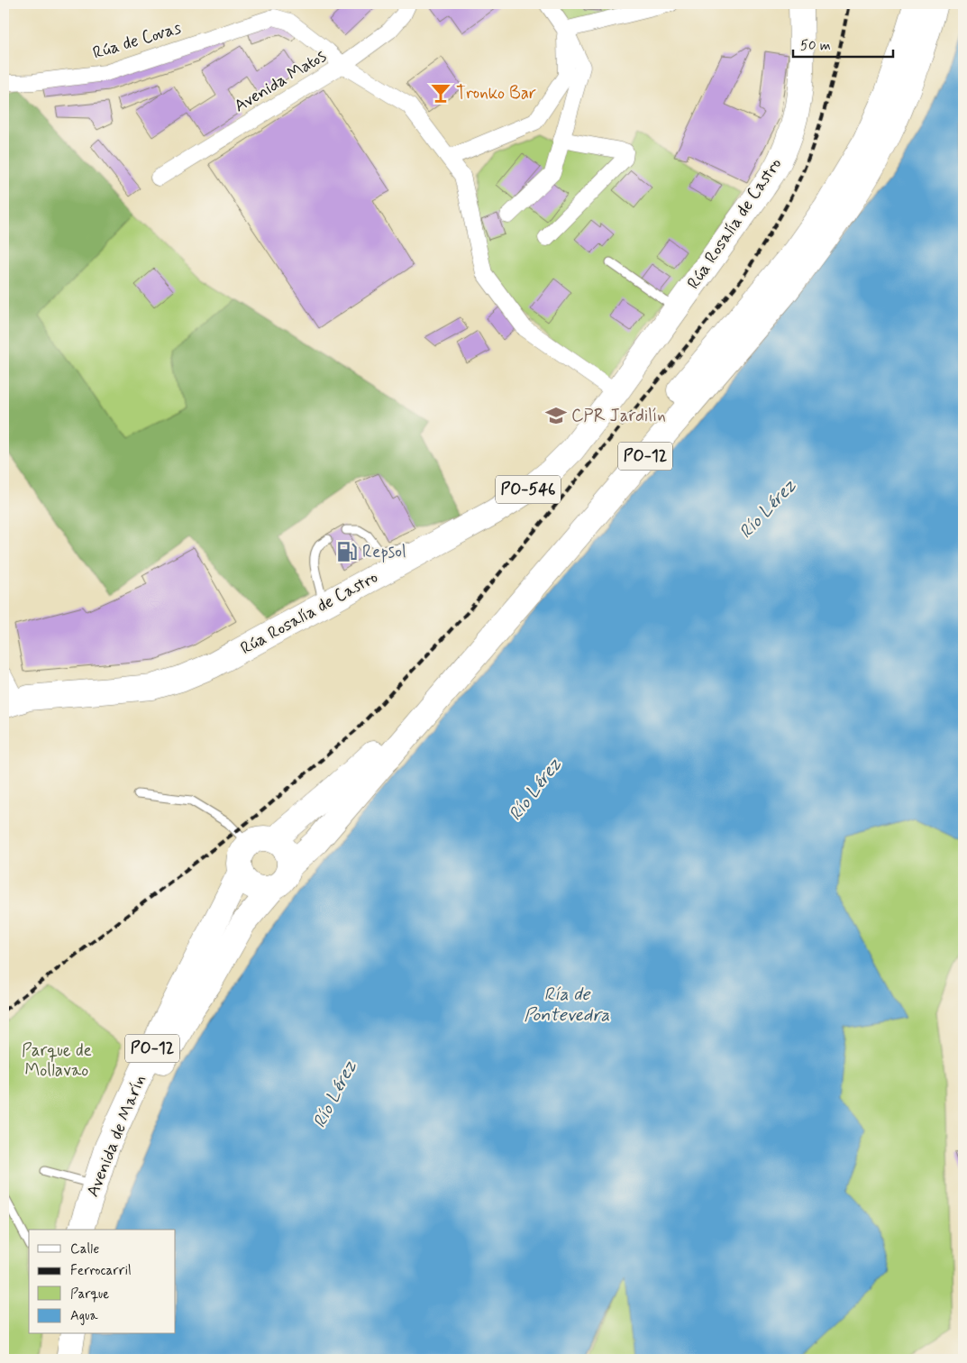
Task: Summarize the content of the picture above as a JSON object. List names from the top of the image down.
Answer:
{
  "streets": {
    "main road": [
      "Rúa Rosalía de Castro",
      "PO-12",
      "PO-546",
      "Avenida de Marín"
    ],
    "street": ["Rúa de Covas", "Avenida Matos"]
  },
  "crossings": [
    ["Rúa de Covas", "Avenida Matos"],
    ["Rúa de Covas", "Rúa Rosalía de Castro"],
    ["PO-12", "Avenida de Marín"]
  ],
  "water": ["Río Lérez", "Ría de Pontevedra"],
  "parks": ["Parque de Mollavao"],
  "places": {
    "bar": ["Tronko Bar"],
    "school or university": ["CPR Jardilín"],
    "fuel station": ["Repsol"]
  },
  "legend": [
    "Calle",
    "Ferrocarril",
    "Parque",
    "Agua"
  ],
  "scale_bar": "50 m"
}
